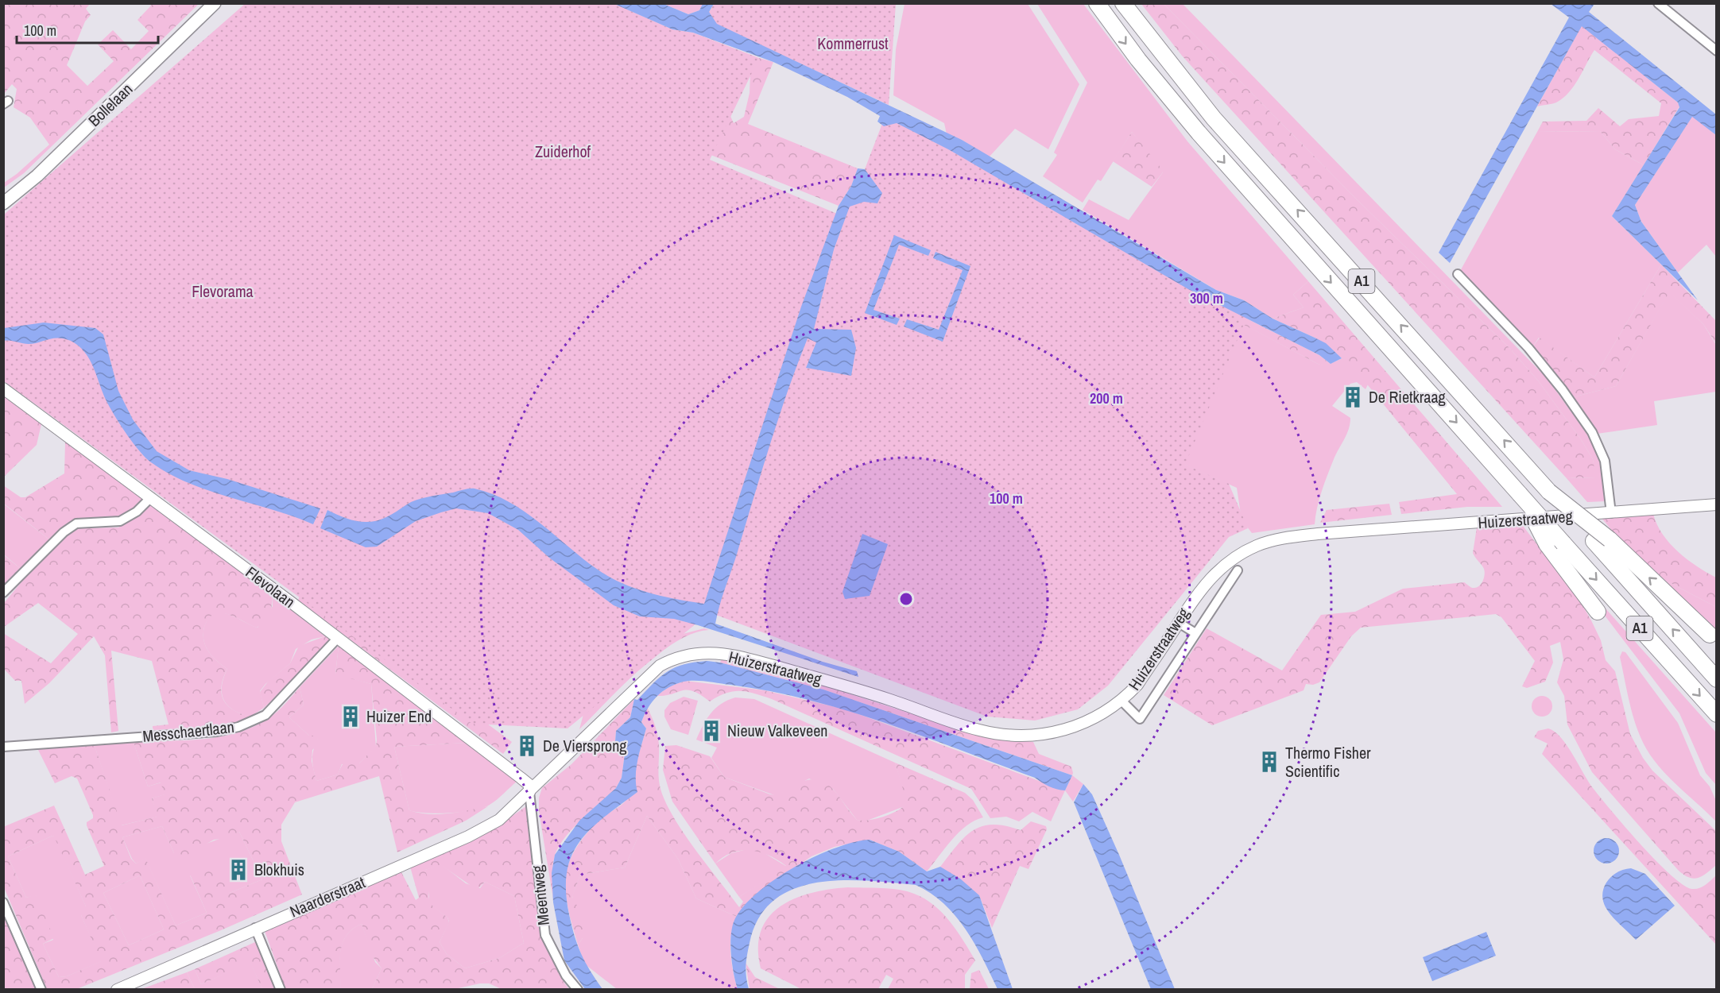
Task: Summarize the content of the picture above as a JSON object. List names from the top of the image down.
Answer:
{
  "streets": {
    "highway": ["A1"],
    "main road": ["Bollelaan"],
    "street": [
      "Huizerstraatweg",
      "Flevolaan",
      "Messchaertlaan",
      "Meentweg",
      "Naarderstraat"
    ]
  },
  "crossings": [
    ["Huizerstraatweg", "Flevolaan"],
    ["Huizerstraatweg", "Meentweg"],
    ["Huizerstraatweg", "Naarderstraat"],
    ["Flevolaan", "Messchaertlaan"],
    ["Flevolaan", "Meentweg"],
    ["Flevolaan", "Naarderstraat"],
    ["Meentweg", "Naarderstraat"]
  ],
  "parks": ["Kommerrust", "Zuiderhof", "Flevorama"],
  "places": {
    "building": [
      "De Rietkraag",
      "Huizer End",
      "Nieuw Valkeveen",
      "De Viersprong",
      "Thermo Fisher Scientific",
      "Blokhuis"
    ]
  },
  "scale_bar": "100 m",
  "rings": ["300 m", "200 m", "100 m"]
}
